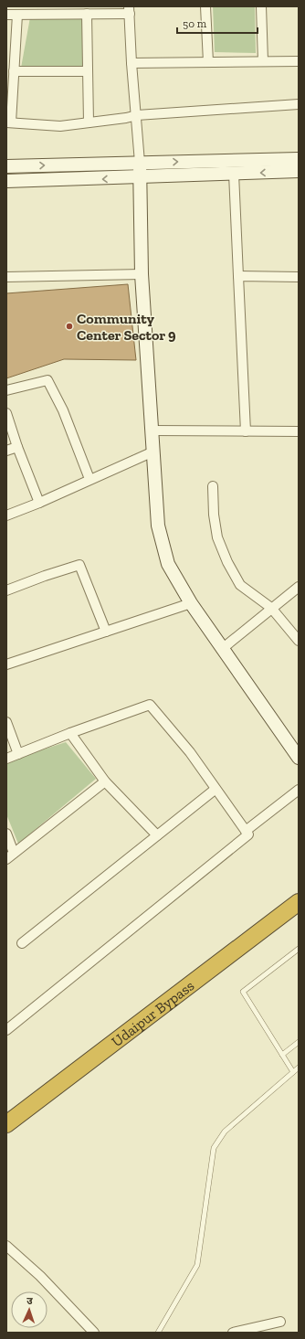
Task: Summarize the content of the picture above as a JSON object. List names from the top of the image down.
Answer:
{
  "streets": {
    "highway": ["Udaipur Bypass"]
  },
  "places": ["Community Center Sector 9"],
  "scale_bar": "50 m",
  "north": "top"
}
